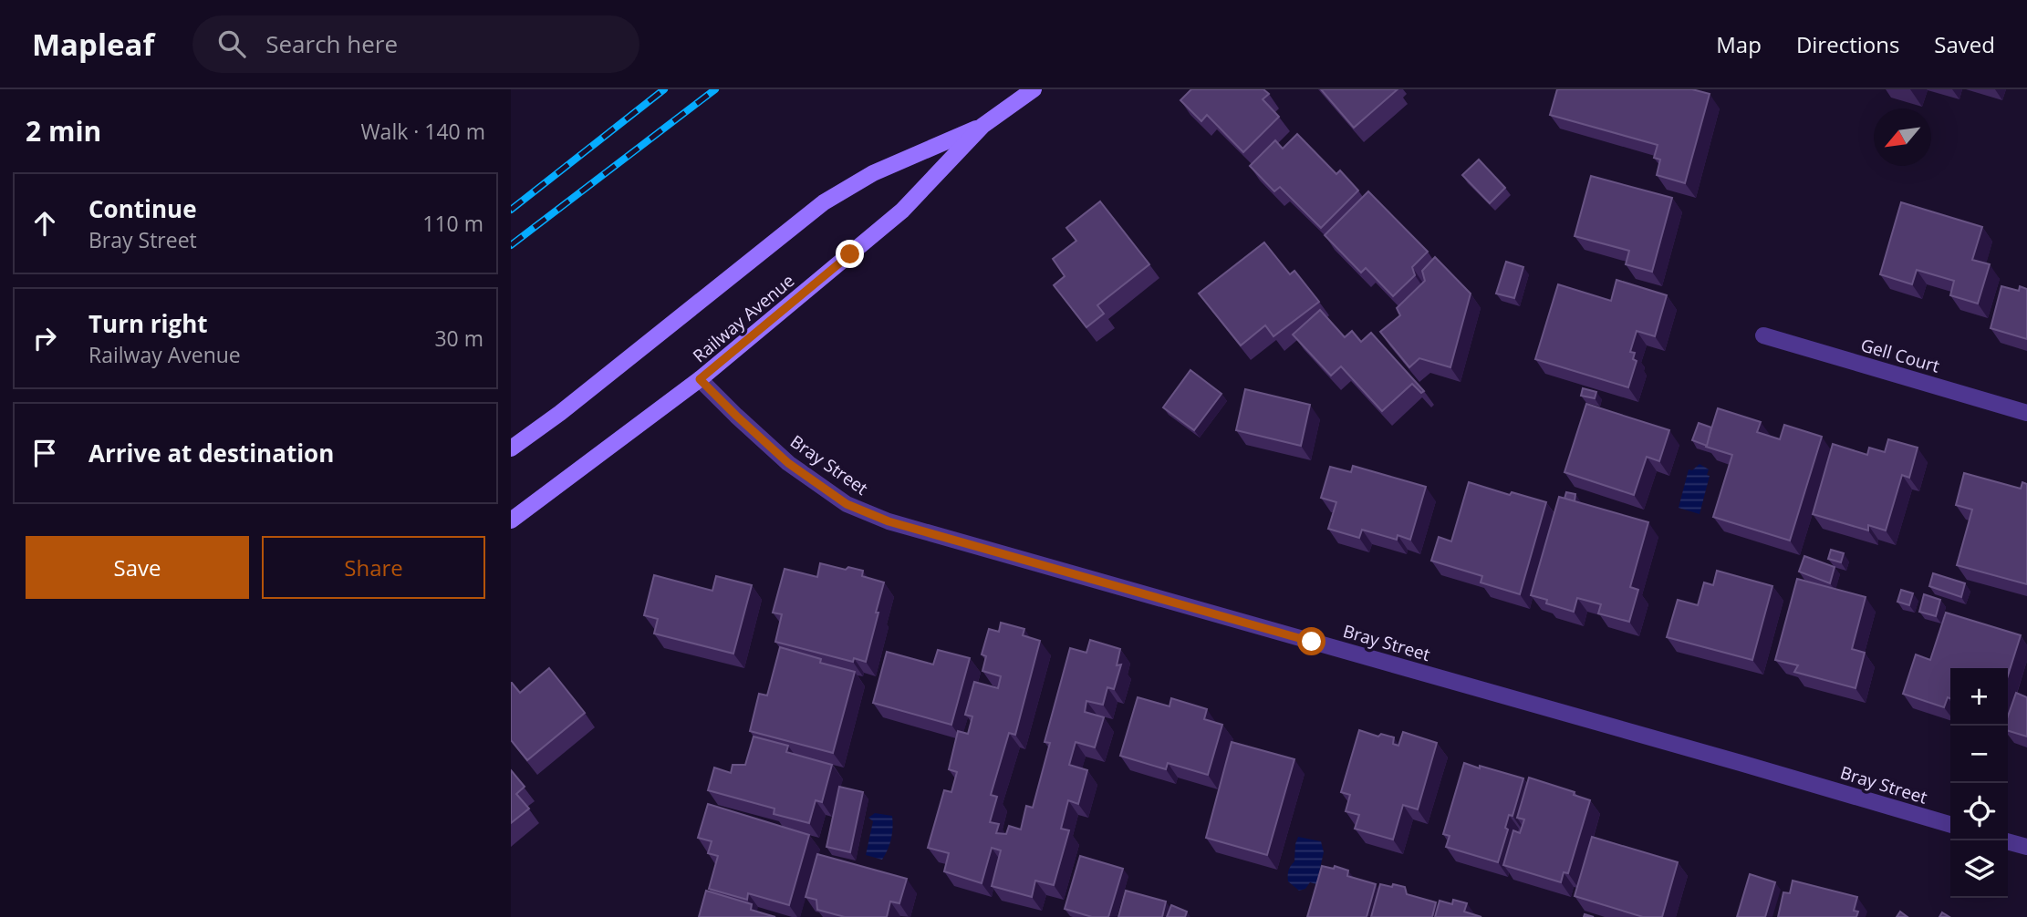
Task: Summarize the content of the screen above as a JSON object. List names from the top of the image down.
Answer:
{
  "streets": {
    "main road": ["Railway Avenue"],
    "street": ["Gell Court", "Bray Street"]
  },
  "crossings": [
    ["Railway Avenue", "Bray Street"]
  ],
  "north": "bottom left",
  "page": {
    "header": "Mapleaf",
    "search": "Search here",
    "nav": ["Map", "Directions", "Saved"],
    "heading": ["2 min", "Walk · 140 m"],
    "list": [
      ["Continue", "Bray Street", "110 m"],
      ["Turn right", "Railway Avenue", "30 m"],
      "Arrive at destination"
    ],
    "buttons": ["Save", "Share"],
    "map_buttons": ["+", "−"]
  }
}
